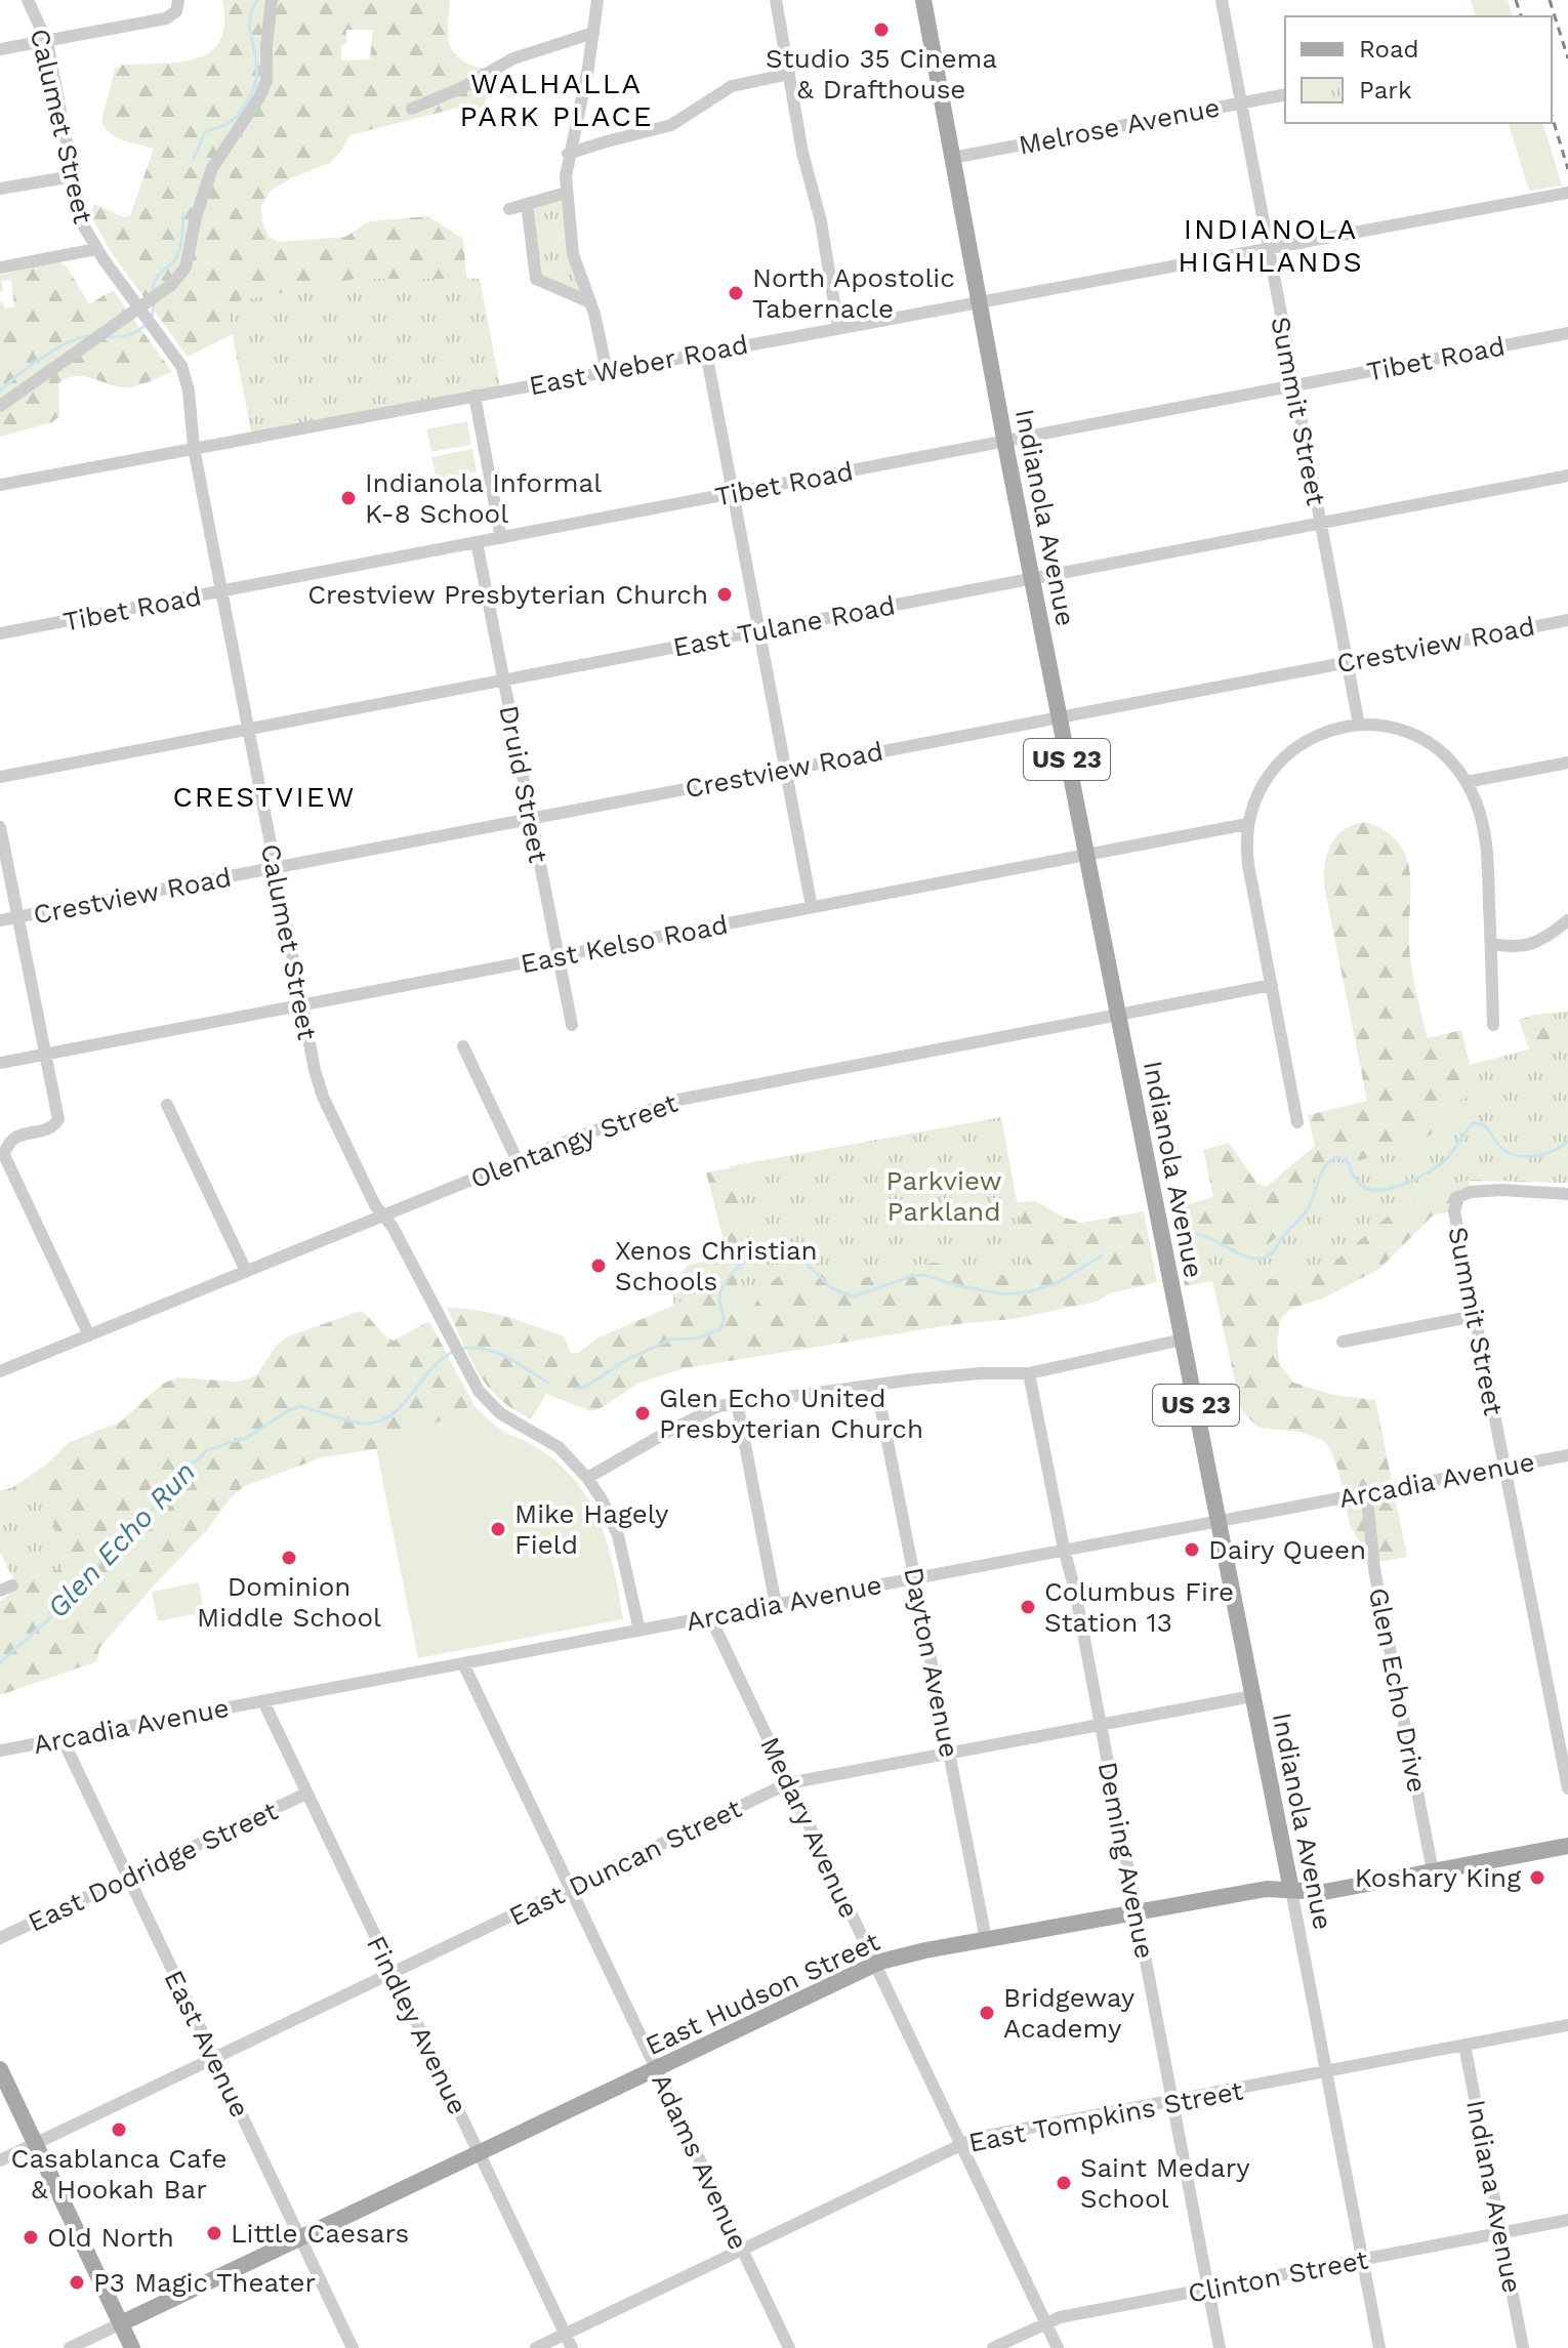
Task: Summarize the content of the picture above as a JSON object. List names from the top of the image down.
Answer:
{
  "streets": {
    "main road": ["Indianola Avenue", "US 23", "East Hudson Street"],
    "street": [
      "Calumet Street",
      "Melrose Avenue",
      "Tibet Road",
      "East Weber Road",
      "Summit Street",
      "East Tulane Road",
      "Crestview Road",
      "Druid Street",
      "East Kelso Road",
      "Olentangy Street",
      "Arcadia Avenue",
      "Dayton Avenue",
      "Glen Echo Drive",
      "Medary Avenue",
      "Deming Avenue",
      "East Duncan Street",
      "East Dodridge Street",
      "Findley Avenue",
      "East Avenue",
      "East Tompkins Street",
      "Adams Avenue",
      "Indiana Avenue",
      "Clinton Street"
    ]
  },
  "crossings": [
    ["Calumet Street", "Tibet Road"],
    ["Calumet Street", "East Weber Road"],
    ["Calumet Street", "East Tulane Road"],
    ["Calumet Street", "Crestview Road"],
    ["Calumet Street", "East Kelso Road"],
    ["Calumet Street", "Olentangy Street"],
    ["Calumet Street", "Arcadia Avenue"],
    ["Melrose Avenue", "Summit Street"],
    ["Melrose Avenue", "Indianola Avenue"],
    ["Tibet Road", "Summit Street"],
    ["Tibet Road", "Indianola Avenue"],
    ["Tibet Road", "Druid Street"],
    ["East Weber Road", "Summit Street"],
    ["East Weber Road", "Indianola Avenue"],
    ["Summit Street", "East Tulane Road"],
    ["Summit Street", "Crestview Road"],
    ["Summit Street", "Arcadia Avenue"],
    ["Indianola Avenue", "East Tulane Road"],
    ["Indianola Avenue", "Crestview Road"],
    ["Indianola Avenue", "East Kelso Road"],
    ["Indianola Avenue", "Olentangy Street"],
    ["Indianola Avenue", "Arcadia Avenue"],
    ["Indianola Avenue", "East Duncan Street"],
    ["Indianola Avenue", "East Hudson Street"],
    ["Indianola Avenue", "East Tompkins Street"],
    ["Indianola Avenue", "Clinton Street"],
    ["East Tulane Road", "Druid Street"],
    ["Crestview Road", "Druid Street"],
    ["Druid Street", "East Kelso Road"],
    ["Arcadia Avenue", "Dayton Avenue"],
    ["Arcadia Avenue", "Medary Avenue"],
    ["Arcadia Avenue", "Deming Avenue"],
    ["Arcadia Avenue", "Findley Avenue"],
    ["Arcadia Avenue", "East Avenue"],
    ["Arcadia Avenue", "Adams Avenue"],
    ["Dayton Avenue", "East Duncan Street"],
    ["Dayton Avenue", "East Hudson Street"],
    ["Glen Echo Drive", "East Hudson Street"],
    ["Medary Avenue", "East Duncan Street"],
    ["Medary Avenue", "East Hudson Street"],
    ["Medary Avenue", "East Tompkins Street"],
    ["Medary Avenue", "Clinton Street"],
    ["Deming Avenue", "East Duncan Street"],
    ["Deming Avenue", "East Hudson Street"],
    ["Deming Avenue", "East Tompkins Street"],
    ["Deming Avenue", "Clinton Street"],
    ["East Duncan Street", "Findley Avenue"],
    ["East Duncan Street", "East Avenue"],
    ["East Duncan Street", "Adams Avenue"],
    ["East Dodridge Street", "Findley Avenue"],
    ["East Dodridge Street", "East Avenue"],
    ["East Hudson Street", "Findley Avenue"],
    ["East Hudson Street", "East Avenue"],
    ["East Hudson Street", "Adams Avenue"],
    ["Findley Avenue", "East Tompkins Street"],
    ["East Tompkins Street", "Adams Avenue"],
    ["East Tompkins Street", "Indiana Avenue"],
    ["Indiana Avenue", "Clinton Street"]
  ],
  "districts": ["WALHALLA PARK PLACE", "INDIANOLA HIGHLANDS", "CRESTVIEW"],
  "water": ["Glen Echo Run"],
  "parks": ["Parkview Parkland"],
  "places": [
    "Studio 35 Cinema & Drafthouse",
    "North Apostolic Tabernacle",
    "Indianola Informal K-8 School",
    "Crestview Presbyterian Church",
    "Xenos Christian Schools",
    "Glen Echo United Presbyterian Church",
    "Mike Hagely Field",
    "Dairy Queen",
    "Dominion Middle School",
    "Columbus Fire Station 13",
    "Koshary King",
    "Bridgeway Academy",
    "Casablanca Cafe & Hookah Bar",
    "Saint Medary School",
    "Little Caesars",
    "Old North",
    "P3 Magic Theater"
  ],
  "legend": ["Road", "Park"]
}
